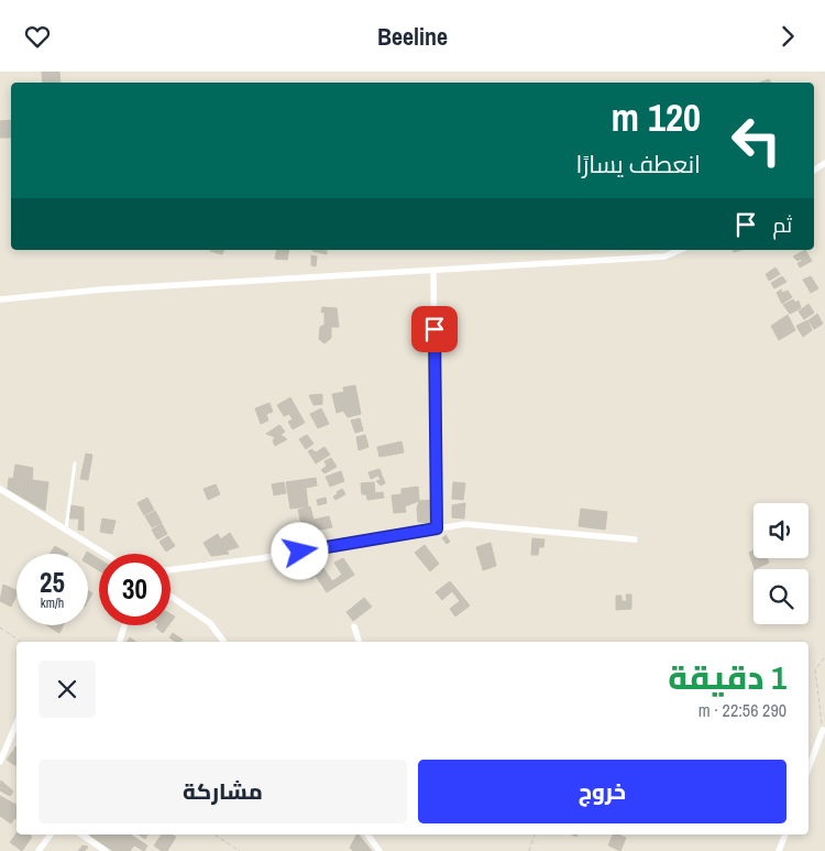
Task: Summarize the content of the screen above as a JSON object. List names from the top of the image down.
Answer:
{
  "page": {
    "header": "Beeline",
    "turn": ["120 m", "انعطف يسارًا"],
    "then": "ثم",
    "speed": "25 km/h",
    "limit": "30",
    "heading": ["1 دقيقة", "290 m · 22:56"],
    "buttons": ["خروج", "مشاركة"]
  }
}
